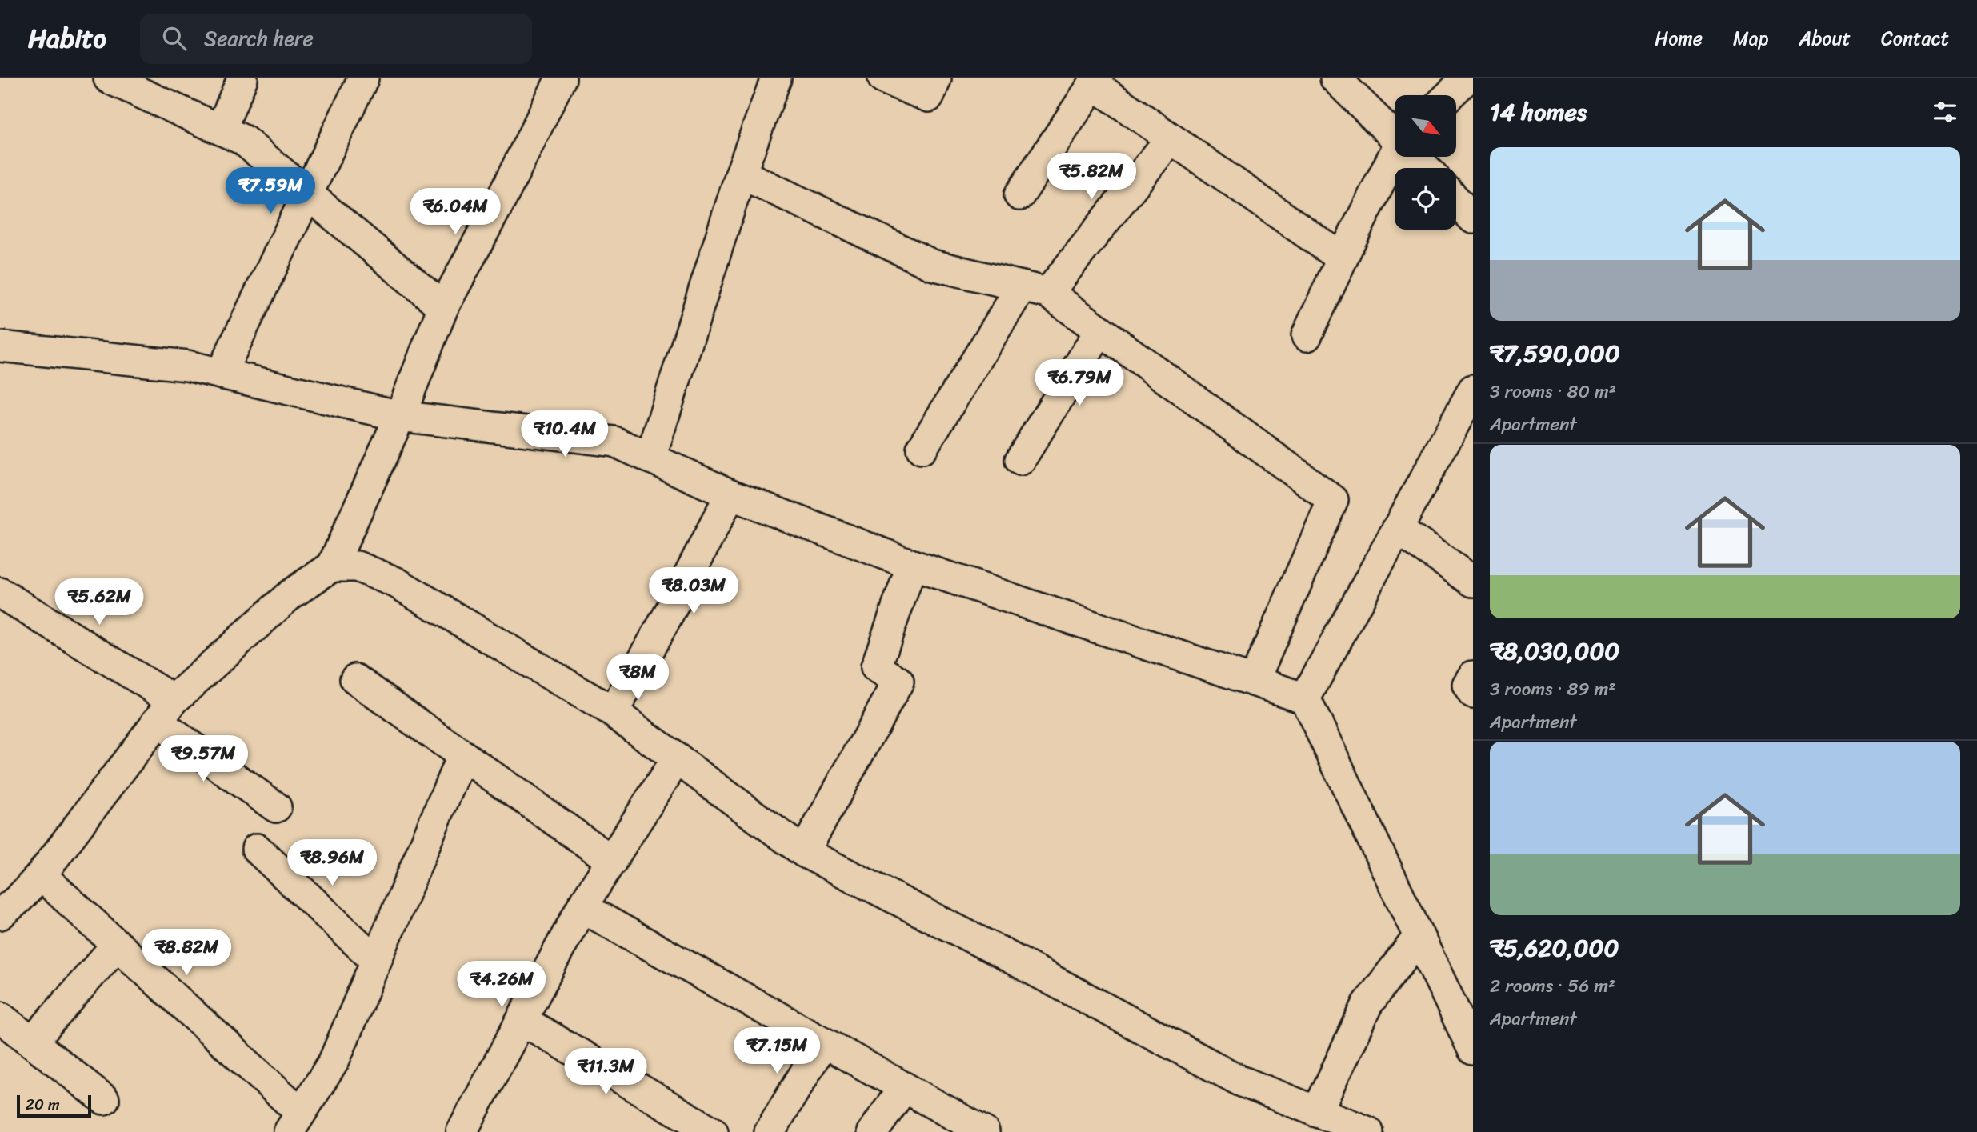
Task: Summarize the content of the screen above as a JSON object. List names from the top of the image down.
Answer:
{
  "scale_bar": "20 m",
  "north": "bottom right",
  "page": {
    "header": "Habito",
    "search": "Search here",
    "nav": [
      "Home",
      "Map",
      "About",
      "Contact"
    ],
    "heading": "14 homes",
    "list": [
      {
        "name": "₹7,590,000",
        "note": "3 rooms · 80 m² · Apartment"
      },
      {
        "name": "₹8,030,000",
        "note": "3 rooms · 89 m² · Apartment"
      },
      {
        "name": "₹5,620,000",
        "note": "2 rooms · 56 m² · Apartment"
      }
    ],
    "price": [
      "₹5.82M",
      "₹7.59M",
      "₹6.04M",
      "₹6.79M",
      "₹10.4M",
      "₹8.03M",
      "₹5.62M",
      "₹8M",
      "₹9.57M",
      "₹8.96M",
      "₹8.82M",
      "₹4.26M",
      "₹7.15M",
      "₹11.3M"
    ],
    "scale": "20 m"
  }
}
